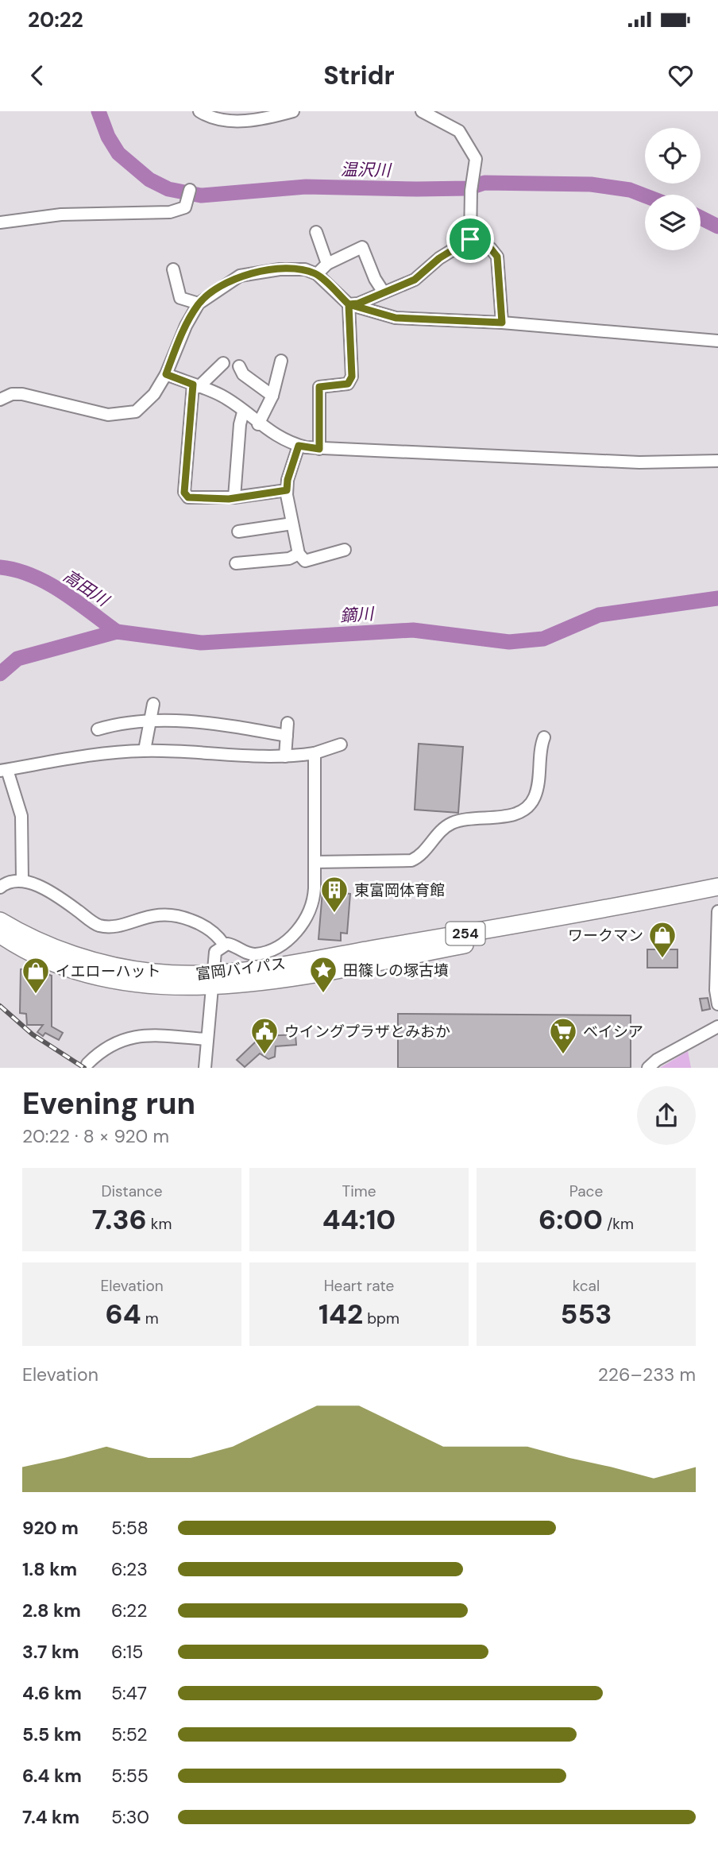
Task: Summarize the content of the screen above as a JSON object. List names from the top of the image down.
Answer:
{
  "streets": {
    "highway": ["254", "富岡バイパス"]
  },
  "water": ["温沢川", "高田川", "鏑川"],
  "places": {
    "building": ["東富岡体育館"],
    "shop": ["ワークマン", "イエローハット"],
    "place": ["田篠しの塚古墳"],
    "public building": ["ウイングプラザとみおか"],
    "supermarket": ["ベイシア"]
  },
  "page": {
    "status": "20:22",
    "header": "Stridr",
    "heading": ["Evening run", "20:22 · 8 × 920 m"],
    "stats": [
      ["Distance", "7.36 km"],
      ["Time", "44:10"],
      ["Pace", "6:00 /km"],
      ["Elevation", "64 m"],
      ["Heart rate", "142 bpm"],
      ["kcal", "553"]
    ],
    "chart": ["Elevation", "226–233 m"],
    "list": [
      {
        "name": "920 m",
        "note": "5:58"
      },
      {
        "name": "1.8 km",
        "note": "6:23"
      },
      {
        "name": "2.8 km",
        "note": "6:22"
      },
      {
        "name": "3.7 km",
        "note": "6:15"
      },
      {
        "name": "4.6 km",
        "note": "5:47"
      },
      {
        "name": "5.5 km",
        "note": "5:52"
      },
      {
        "name": "6.4 km",
        "note": "5:55"
      },
      {
        "name": "7.4 km",
        "note": "5:30"
      }
    ]
  }
}
